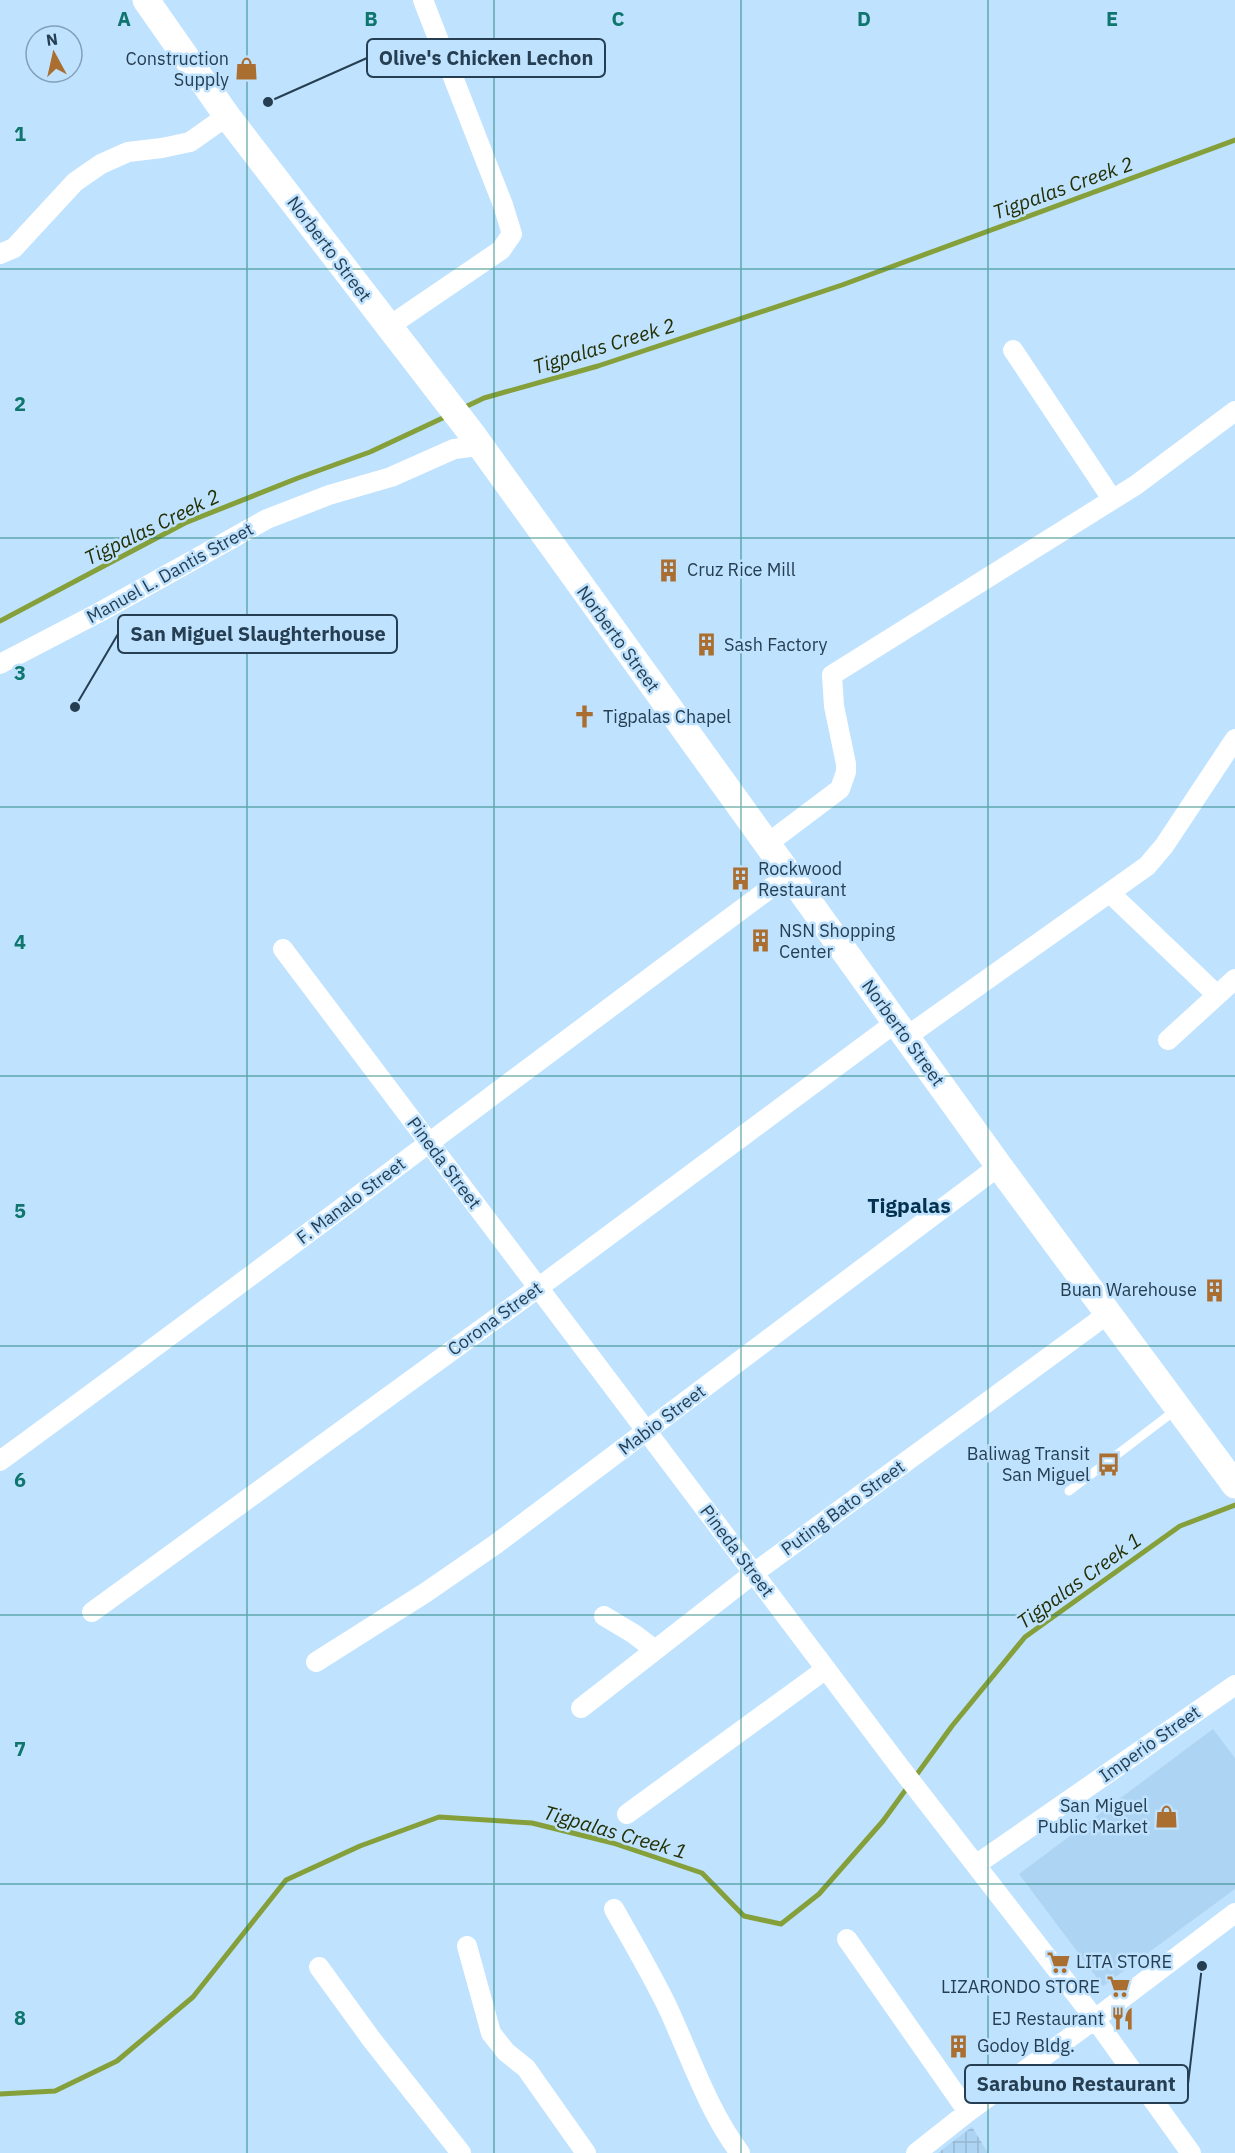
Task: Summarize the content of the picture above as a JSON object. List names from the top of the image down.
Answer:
{
  "streets": {
    "main road": ["Norberto Street"],
    "street": [
      "Manuel L. Dantis Street",
      "Pineda Street",
      "F. Manalo Street",
      "Corona Street",
      "Mabio Street",
      "Puting Bato Street",
      "Imperio Street"
    ]
  },
  "crossings": [
    ["Norberto Street", "Manuel L. Dantis Street"],
    ["Norberto Street", "F. Manalo Street"],
    ["Norberto Street", "Corona Street"],
    ["Norberto Street", "Mabio Street"],
    ["Norberto Street", "Puting Bato Street"],
    ["Pineda Street", "F. Manalo Street"],
    ["Pineda Street", "Corona Street"],
    ["Pineda Street", "Mabio Street"],
    ["Pineda Street", "Puting Bato Street"],
    ["Pineda Street", "Imperio Street"]
  ],
  "districts": ["Tigpalas"],
  "water": ["Tigpalas Creek 2", "Tigpalas Creek 1"],
  "places": {
    "shop": ["Construction Supply", "San Miguel Public Market"],
    "other": ["Olive's Chicken Lechon", "San Miguel Slaughterhouse", "Sarabuno Restaurant"],
    "building": [
      "Cruz Rice Mill",
      "Sash Factory",
      "Rockwood Restaurant",
      "NSN Shopping Center",
      "Buan Warehouse",
      "Godoy Bldg."
    ],
    "church": ["Tigpalas Chapel"],
    "bus stop": ["Baliwag Transit San Miguel"],
    "supermarket": ["LITA STORE", "LIZARONDO STORE"],
    "restaurant": ["EJ Restaurant"]
  },
  "north": "top",
  "grid": {
    "columns": [
      "A",
      "B",
      "C",
      "D",
      "E"
    ],
    "rows": [
      "1",
      "2",
      "3",
      "4",
      "5",
      "6",
      "7",
      "8"
    ]
  }
}
